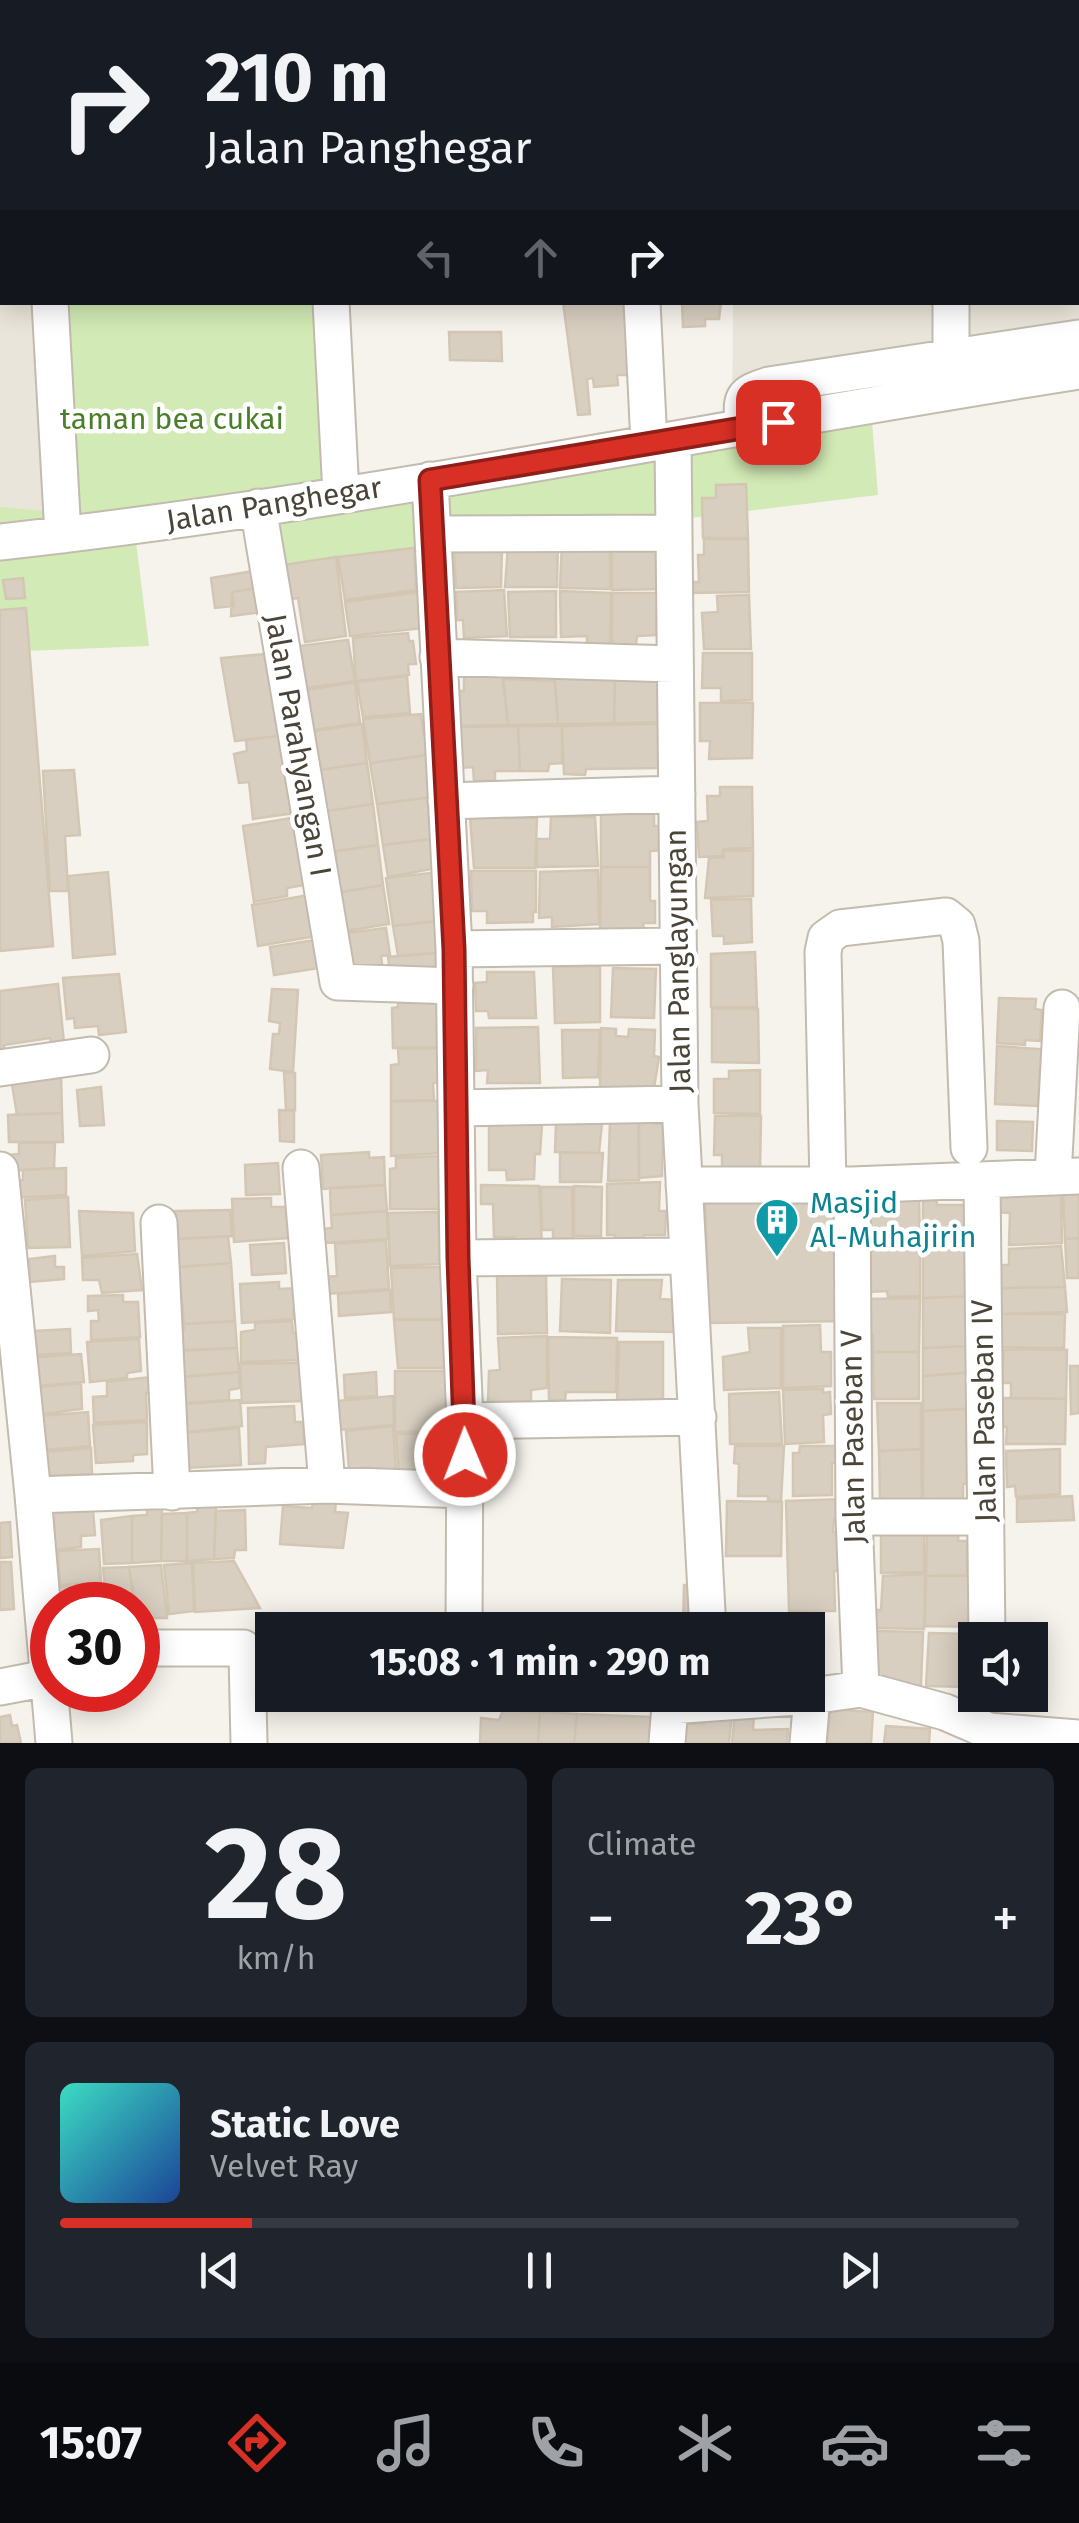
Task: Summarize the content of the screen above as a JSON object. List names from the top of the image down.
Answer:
{
  "streets": {
    "street": [
      "Jalan Panghegar",
      "Jalan Parahyangan I",
      "Jalan Panglayungan",
      "Jalan Paseban IV",
      "Jalan Paseban V"
    ]
  },
  "crossings": [
    ["Jalan Panghegar", "Jalan Parahyangan I"],
    ["Jalan Panghegar", "Jalan Panglayungan"]
  ],
  "parks": ["taman bea cukai"],
  "places": {
    "building": ["Masjid Al-Muhajirin"]
  },
  "page": {
    "turn": ["210 m", "Jalan Panghegar"],
    "limit": "30",
    "trip": "15:08 · 1 min · 290 m",
    "tile": [
      ["28", "km/h"],
      "Climate"
    ],
    "heat": ["−", "23°", "+"],
    "song": ["Static Love", "Velvet Ray"],
    "tabs": "15:07"
  }
}
